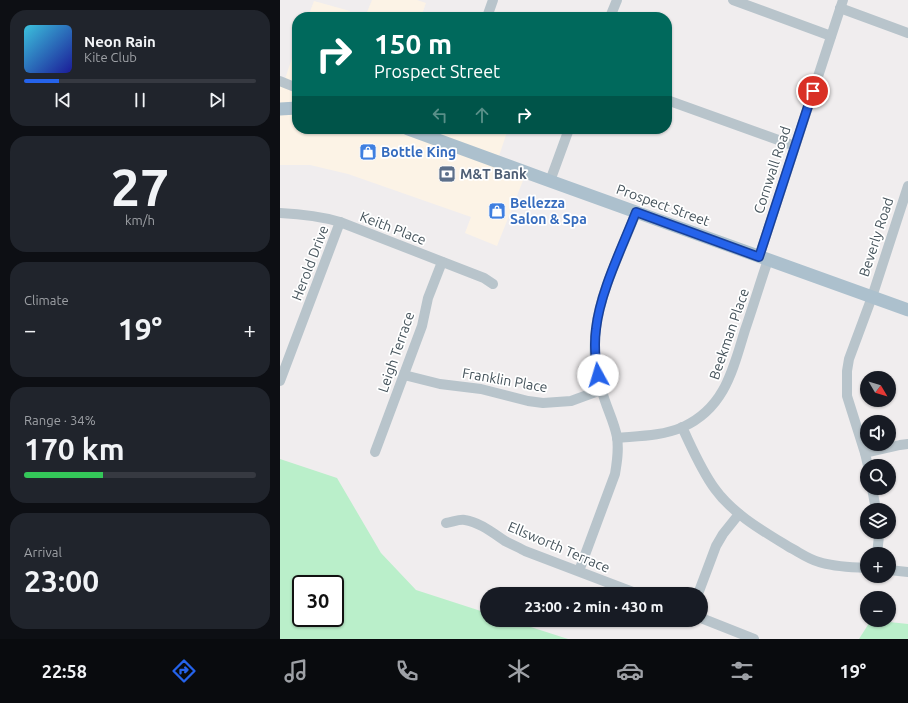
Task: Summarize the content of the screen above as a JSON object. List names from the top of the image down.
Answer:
{
  "streets": {
    "main road": ["Prospect Street"],
    "street": [
      "Cornwall Road",
      "Keith Place",
      "Beverly Road",
      "Herold Drive",
      "Beekman Place",
      "Leigh Terrace",
      "Franklin Place",
      "Ellsworth Terrace"
    ]
  },
  "crossings": [
    ["Cornwall Road", "Prospect Street"],
    ["Cornwall Road", "Beekman Place"],
    ["Prospect Street", "Beverly Road"],
    ["Prospect Street", "Beekman Place"],
    ["Keith Place", "Herold Drive"],
    ["Keith Place", "Leigh Terrace"],
    ["Leigh Terrace", "Franklin Place"]
  ],
  "places": {
    "shop": ["Bottle King", "Bellezza Salon & Spa"],
    "bank": ["M&T Bank"]
  },
  "north": "bottom right",
  "page": {
    "turn": ["150 m", "Prospect Street"],
    "song": ["Neon Rain", "Kite Club"],
    "tile": [
      ["27", "km/h"],
      "Climate",
      ["Range · 34%", "170 km"],
      ["Arrival", "23:00"]
    ],
    "heat": ["−", "19°", "+"],
    "map_buttons": ["+", "−"],
    "limit": "30",
    "trip": "23:00 · 2 min · 430 m",
    "tabs": ["22:58", "19°"]
  }
}
